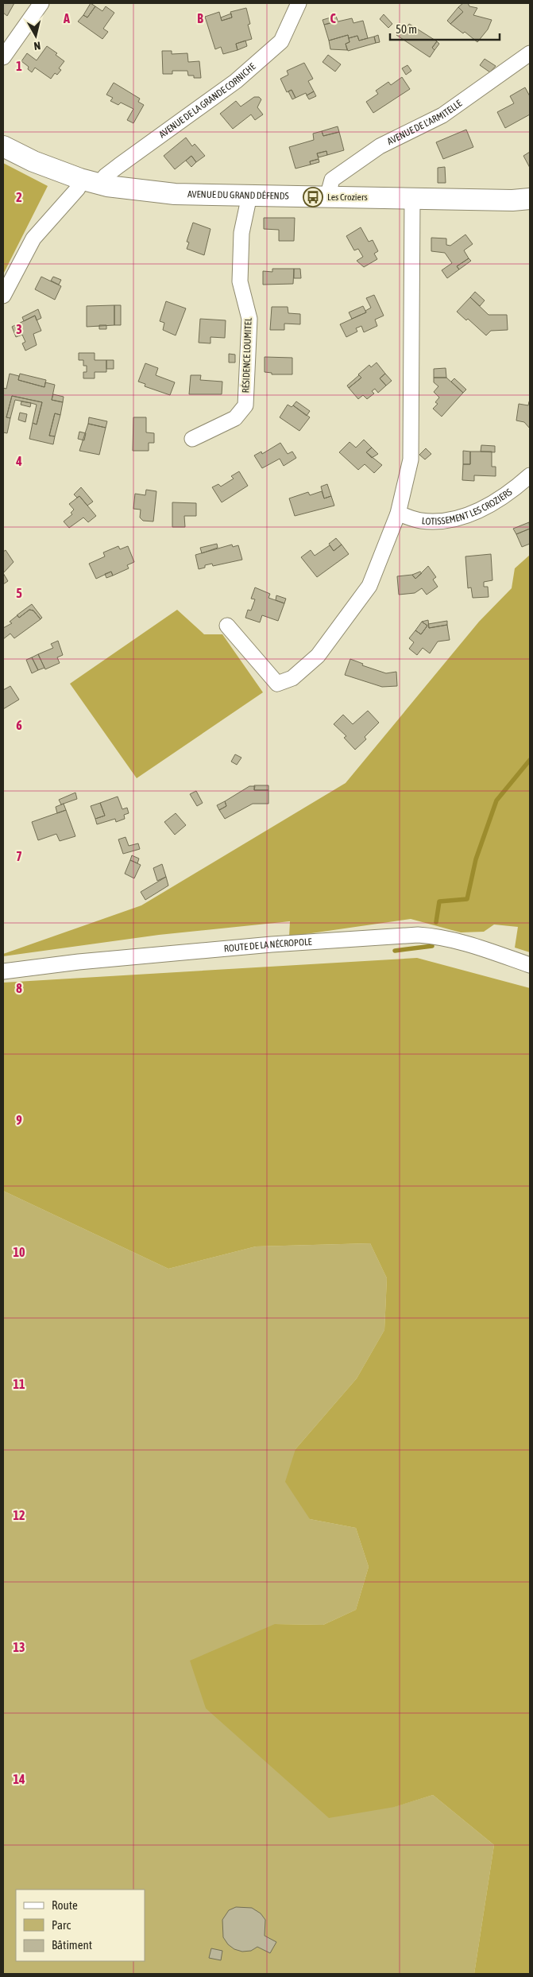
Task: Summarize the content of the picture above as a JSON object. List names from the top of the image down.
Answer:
{
  "streets": {
    "street": [
      "AVENUE DE LA GRANDE CORNICHE",
      "AVENUE DE L'ARMITELLE",
      "AVENUE DU GRAND DÉFENDS",
      "RÉSIDENCE LOUMITEL",
      "LOTISSEMENT LES CROZIERS",
      "ROUTE DE LA NÉCROPOLE"
    ]
  },
  "crossings": [
    ["AVENUE DE LA GRANDE CORNICHE", "AVENUE DU GRAND DÉFENDS"],
    ["AVENUE DE L'ARMITELLE", "AVENUE DU GRAND DÉFENDS"],
    ["AVENUE DU GRAND DÉFENDS", "RÉSIDENCE LOUMITEL"]
  ],
  "places": {
    "bus stop": ["Les Croziers"]
  },
  "legend": ["Route", "Parc", "Bâtiment"],
  "scale_bar": "50 m",
  "north": "bottom",
  "grid": {
    "columns": ["A", "B", "C"],
    "rows": [
      "1",
      "2",
      "3",
      "4",
      "5",
      "6",
      "7",
      "8",
      "9",
      "10",
      "11",
      "12",
      "13",
      "14"
    ]
  }
}
